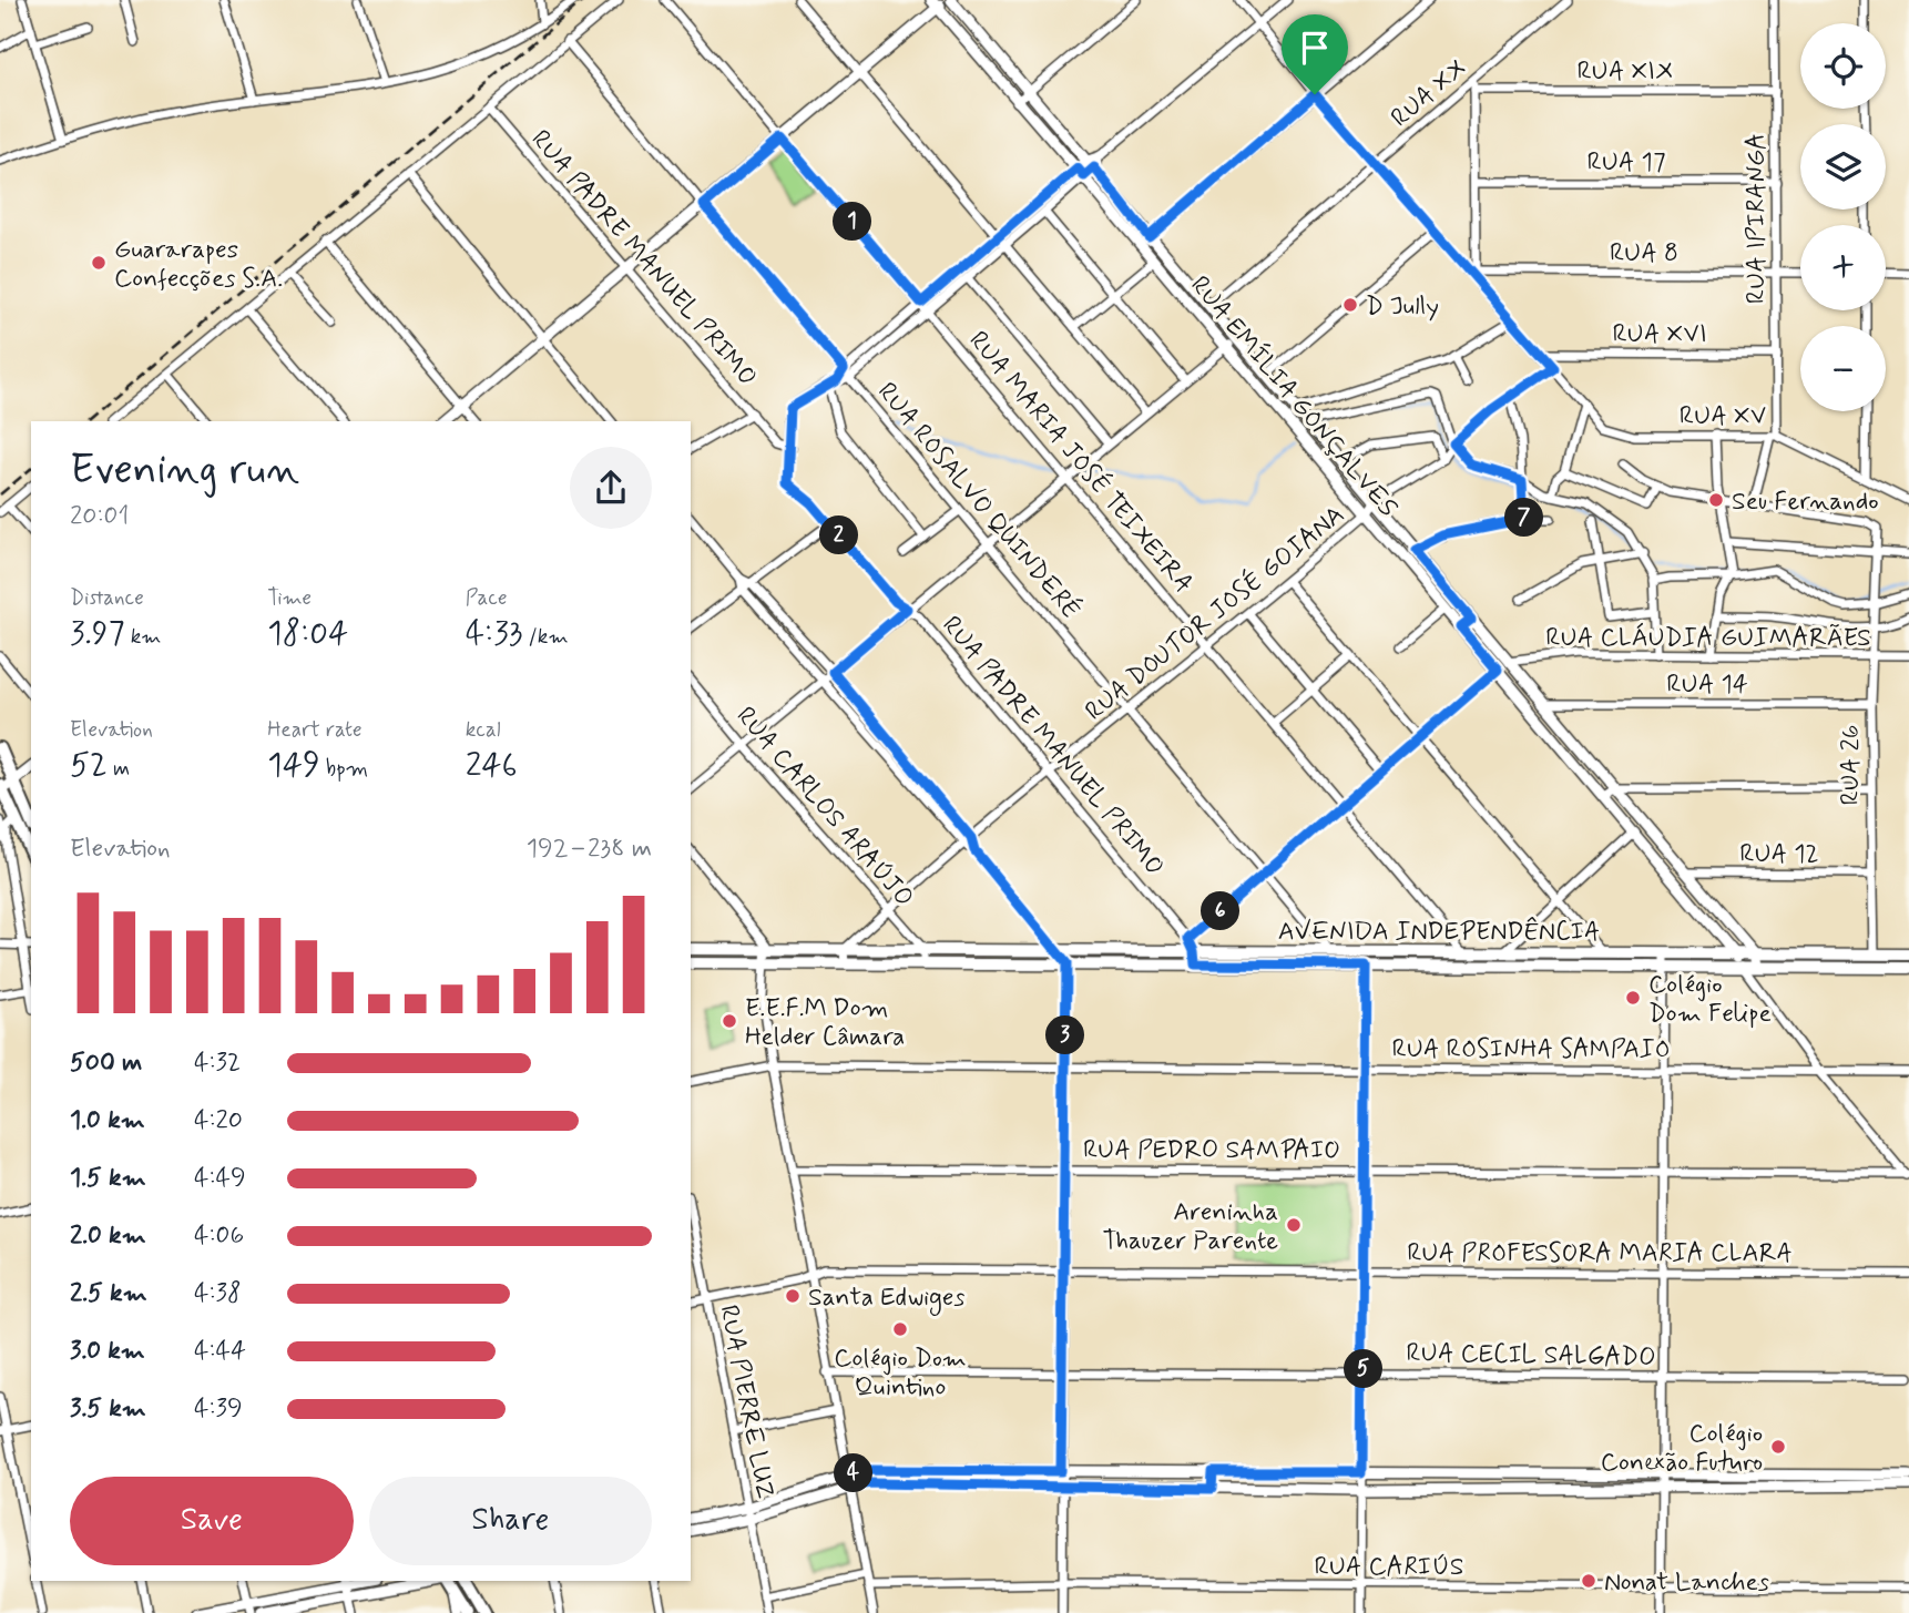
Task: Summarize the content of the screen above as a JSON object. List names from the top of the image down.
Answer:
{
  "streets": {
    "main road": ["AVENIDA INDEPENDÊNCIA"],
    "street": [
      "RUA XIX",
      "RUA XX",
      "RUA 17",
      "RUA IPIRANGA",
      "RUA 8",
      "RUA PADRE MANUEL PRIMO",
      "RUA XVI",
      "RUA EMÍLIA GONÇALVES",
      "RUA XV",
      "RUA MARIA JOSÉ TEIXEIRA",
      "RUA ROSALVO QUINDERÉ",
      "RUA DOUTOR JOSÉ GOIANA",
      "RUA CLÁUDIA GUIMARÃES",
      "RUA 14",
      "RUA 26",
      "RUA CARLOS ARAÚJO",
      "RUA 12",
      "RUA ROSINHA SAMPAIO",
      "RUA PEDRO SAMPAIO",
      "RUA PROFESSORA MARIA CLARA",
      "RUA CECIL SALGADO",
      "RUA PIERRE LUZ",
      "RUA CARIÚS"
    ]
  },
  "crossings": [
    ["RUA XIX", "RUA IPIRANGA"],
    ["RUA XX", "RUA EMÍLIA GONÇALVES"],
    ["RUA 17", "RUA IPIRANGA"],
    ["RUA IPIRANGA", "RUA 8"],
    ["RUA IPIRANGA", "RUA XVI"],
    ["RUA IPIRANGA", "RUA XV"],
    ["RUA PADRE MANUEL PRIMO", "RUA DOUTOR JOSÉ GOIANA"],
    ["RUA PADRE MANUEL PRIMO", "AVENIDA INDEPENDÊNCIA"],
    ["RUA EMÍLIA GONÇALVES", "RUA DOUTOR JOSÉ GOIANA"],
    ["RUA EMÍLIA GONÇALVES", "RUA CLÁUDIA GUIMARÃES"],
    ["RUA EMÍLIA GONÇALVES", "RUA 14"],
    ["RUA EMÍLIA GONÇALVES", "RUA 12"],
    ["RUA EMÍLIA GONÇALVES", "AVENIDA INDEPENDÊNCIA"],
    ["RUA MARIA JOSÉ TEIXEIRA", "RUA DOUTOR JOSÉ GOIANA"],
    ["RUA MARIA JOSÉ TEIXEIRA", "AVENIDA INDEPENDÊNCIA"],
    ["RUA ROSALVO QUINDERÉ", "RUA DOUTOR JOSÉ GOIANA"],
    ["RUA ROSALVO QUINDERÉ", "AVENIDA INDEPENDÊNCIA"],
    ["RUA DOUTOR JOSÉ GOIANA", "RUA CARLOS ARAÚJO"],
    ["RUA DOUTOR JOSÉ GOIANA", "AVENIDA INDEPENDÊNCIA"],
    ["RUA CLÁUDIA GUIMARÃES", "RUA 26"],
    ["RUA 14", "RUA 26"],
    ["RUA 26", "RUA 12"],
    ["RUA 26", "AVENIDA INDEPENDÊNCIA"],
    ["RUA CARLOS ARAÚJO", "AVENIDA INDEPENDÊNCIA"],
    ["RUA PROFESSORA MARIA CLARA", "RUA PIERRE LUZ"]
  ],
  "places": [
    "Guararapes Confecções S.A.",
    "D Jully",
    "Seu Fernando",
    "Colégio Dom Felipe",
    "E.E.F.M Dom Helder Câmara",
    "Areninha Thauzer Parente",
    "Santa Edwiges",
    "Colégio Dom Quintino",
    "Colégio Conexão Futuro",
    "Nonat Lanches"
  ],
  "page": {
    "map_buttons": ["+", "−"],
    "pins": [
      "1",
      "7",
      "2",
      "6",
      "3",
      "5",
      "4"
    ],
    "heading": ["Evening run", "20:01"],
    "stats": [
      ["Distance", "3.97 km"],
      ["Time", "18:04"],
      ["Pace", "4:33 /km"],
      ["Elevation", "52 m"],
      ["Heart rate", "149 bpm"],
      ["kcal", "246"]
    ],
    "chart": ["Elevation", "192–238 m"],
    "list": [
      {
        "name": "500 m",
        "note": "4:32"
      },
      {
        "name": "1.0 km",
        "note": "4:20"
      },
      {
        "name": "1.5 km",
        "note": "4:49"
      },
      {
        "name": "2.0 km",
        "note": "4:06"
      },
      {
        "name": "2.5 km",
        "note": "4:38"
      },
      {
        "name": "3.0 km",
        "note": "4:44"
      },
      {
        "name": "3.5 km",
        "note": "4:39"
      }
    ],
    "buttons": ["Save", "Share"]
  }
}
